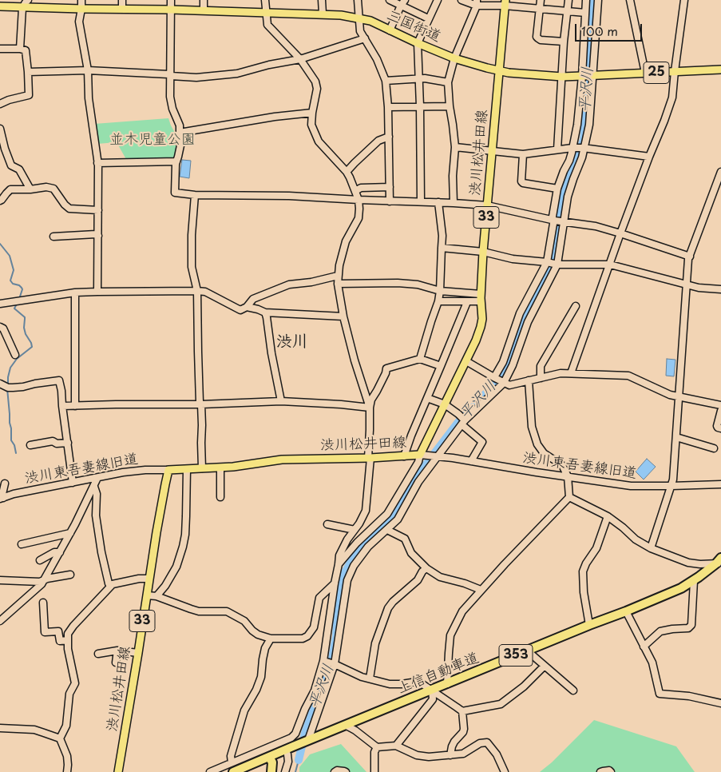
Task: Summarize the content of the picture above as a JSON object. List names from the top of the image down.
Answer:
{
  "streets": {
    "highway": ["353", "上信自動車道"],
    "main road": [
      "三国街道",
      "25",
      "渋川松井田線",
      "33"
    ],
    "street": ["渋川東吾妻線旧道"]
  },
  "crossings": [
    ["三国街道", "渋川松井田線"],
    ["渋川松井田線", "渋川東吾妻線旧道"],
    ["353", "上信自動車道"]
  ],
  "districts": ["渋川"],
  "water": ["平沢川"],
  "parks": ["並木児童公園"],
  "scale_bar": "100 m"
}
